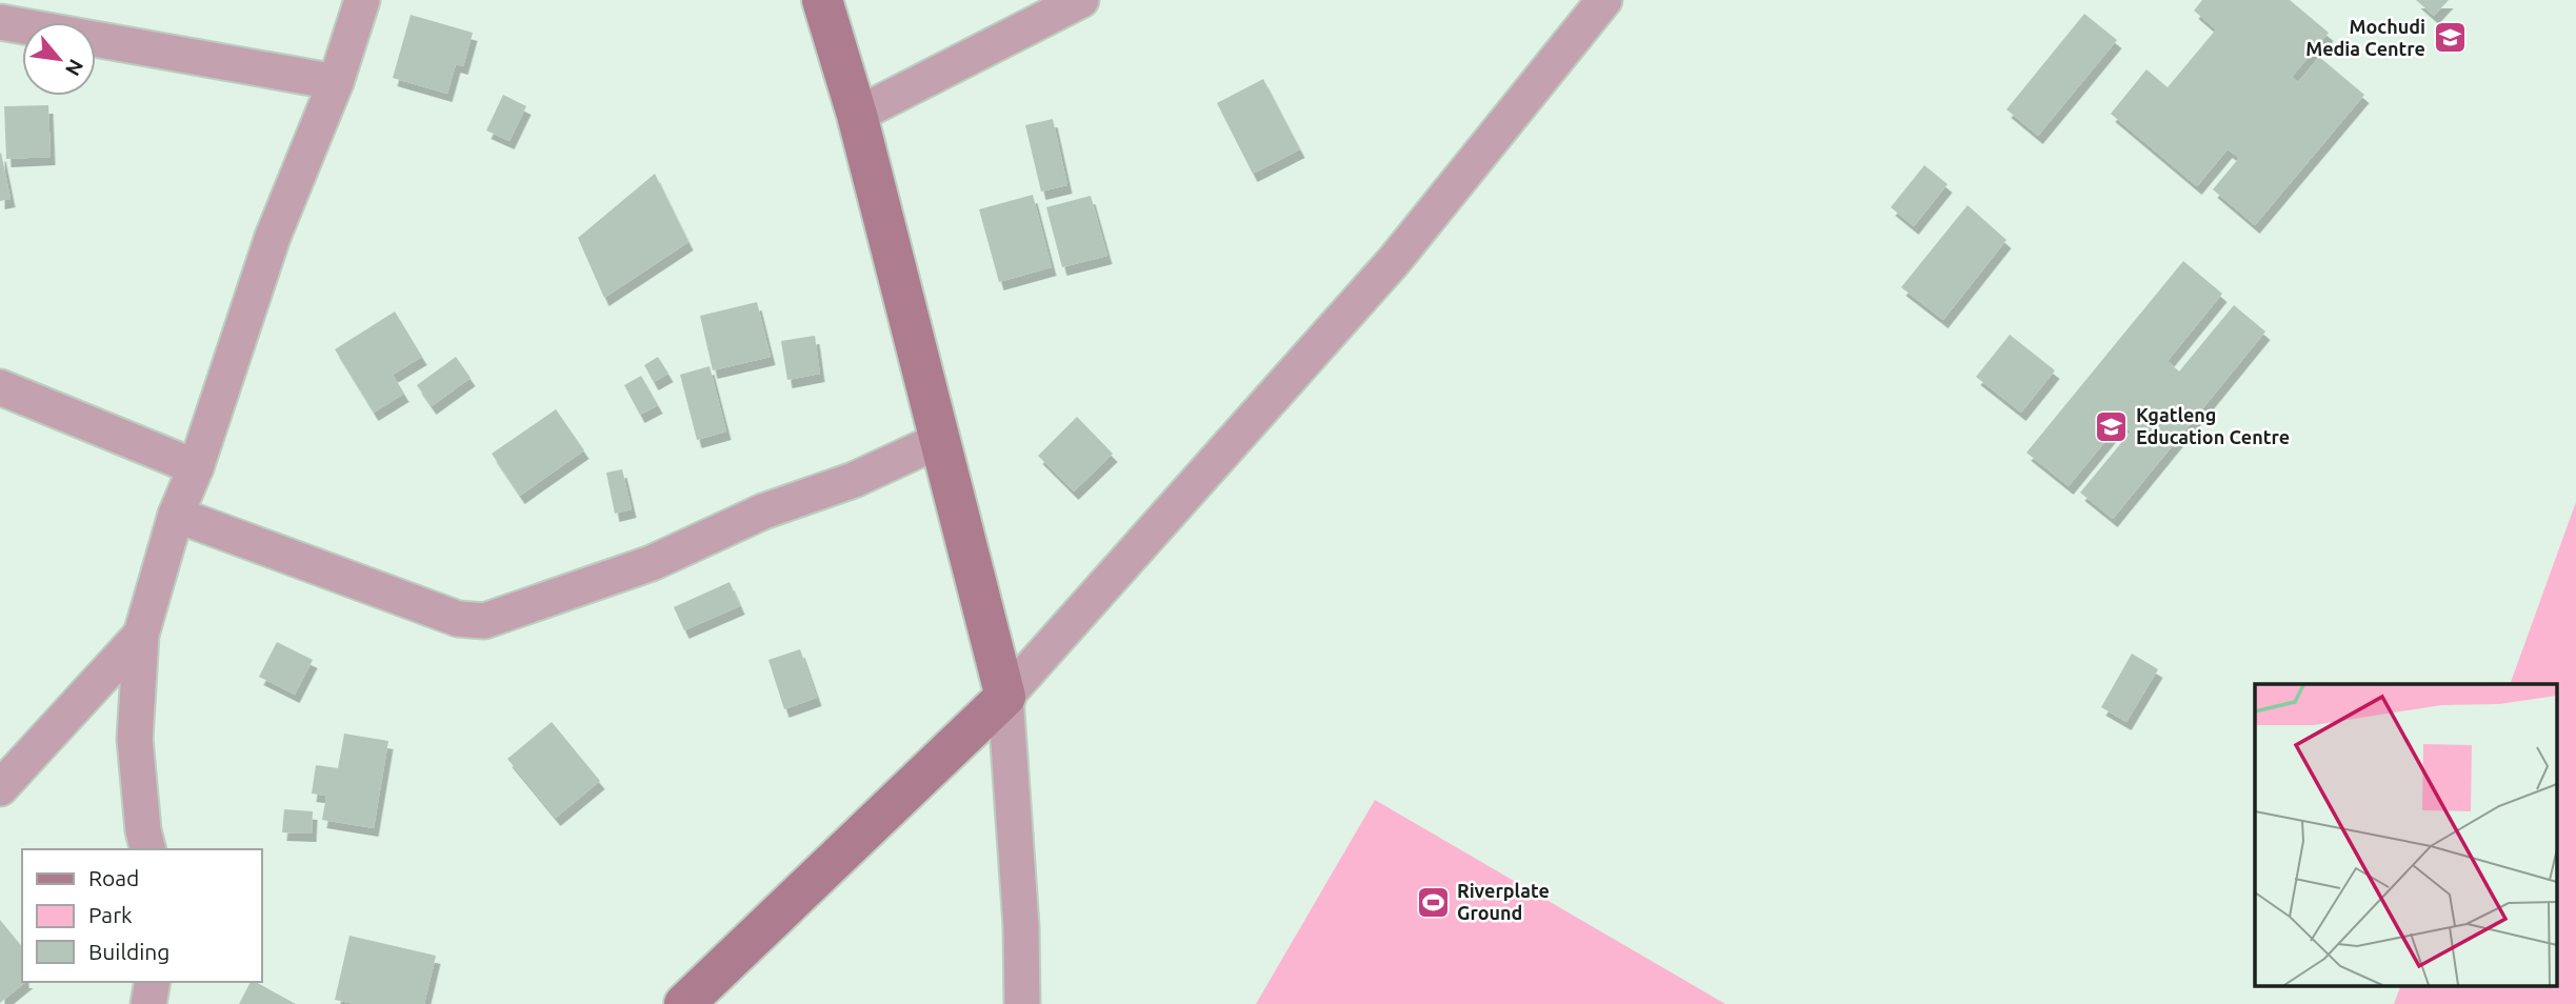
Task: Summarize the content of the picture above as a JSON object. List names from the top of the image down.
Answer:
{
  "places": {
    "school or university": ["Mochudi Media Centre", "Kgatleng Education Centre"],
    "sports": ["Riverplate Ground"]
  },
  "legend": ["Road", "Park", "Building"],
  "north": "bottom right"
}
